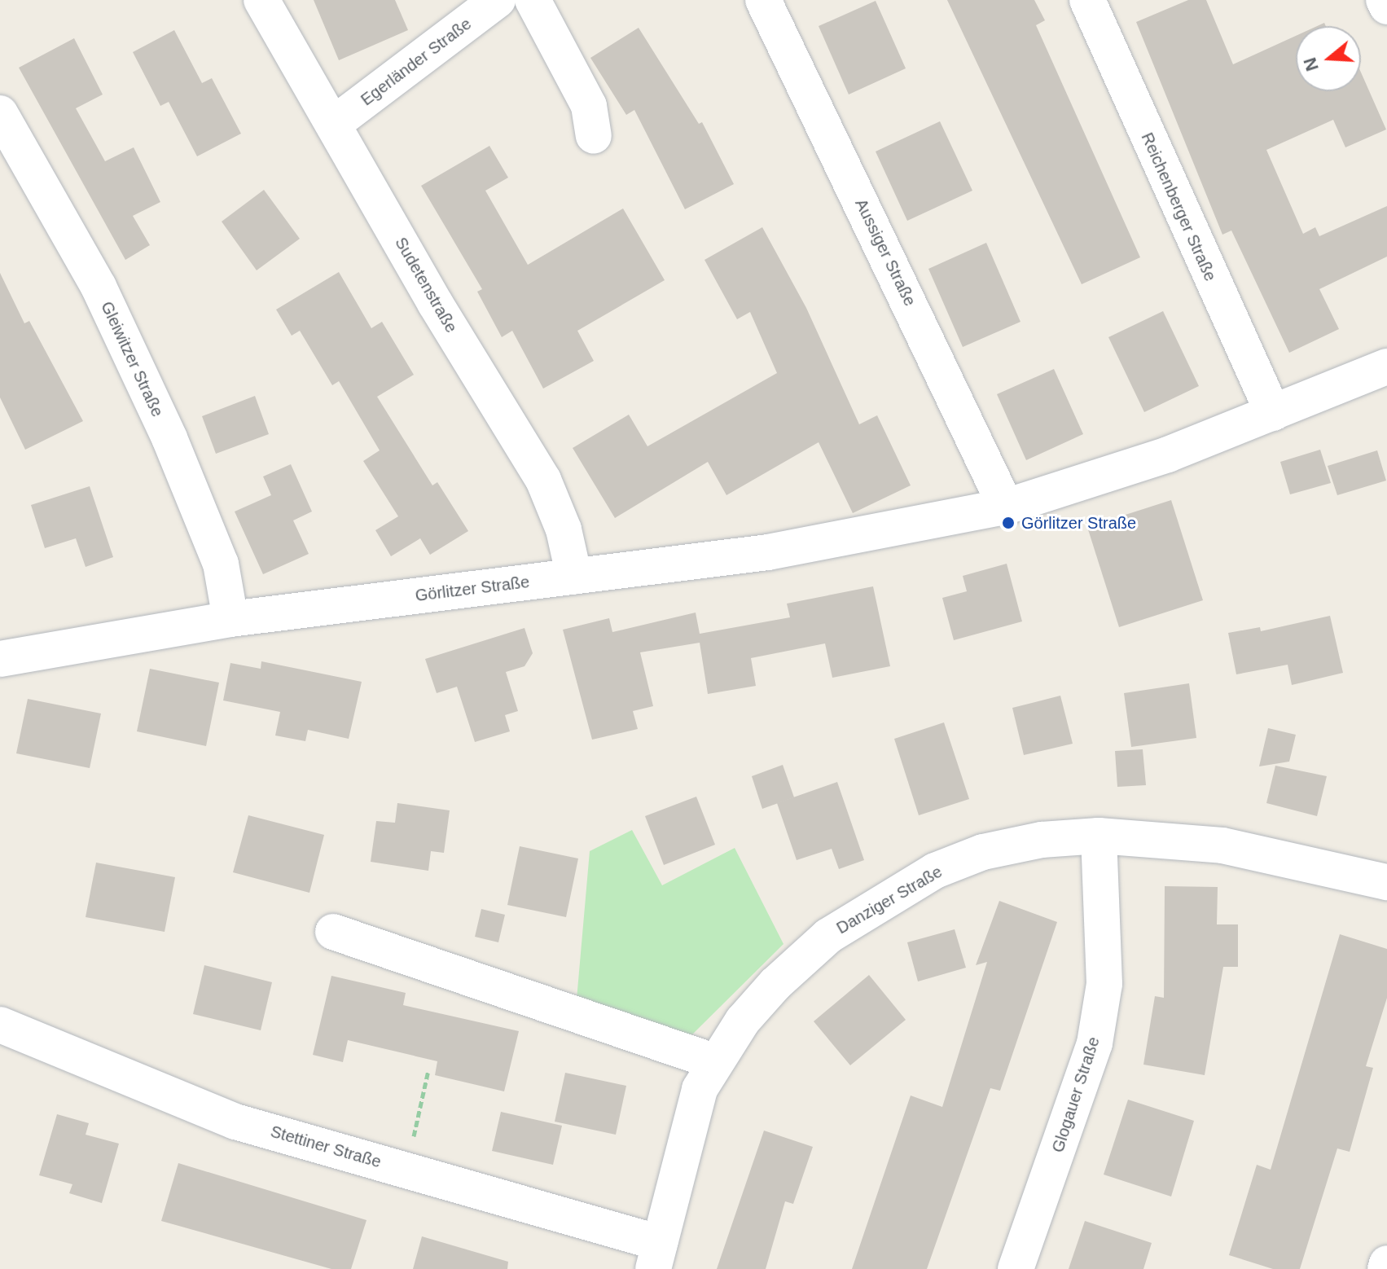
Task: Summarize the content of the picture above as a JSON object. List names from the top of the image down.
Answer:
{
  "streets": {
    "street": [
      "Egerländer Straße",
      "Reichenberger Straße",
      "Aussiger Straße",
      "Sudetenstraße",
      "Gleiwitzer Straße",
      "Görlitzer Straße",
      "Danziger Straße",
      "Glogauer Straße",
      "Stettiner Straße"
    ]
  },
  "crossings": [
    ["Egerländer Straße", "Sudetenstraße"],
    ["Reichenberger Straße", "Görlitzer Straße"],
    ["Aussiger Straße", "Görlitzer Straße"],
    ["Sudetenstraße", "Görlitzer Straße"],
    ["Gleiwitzer Straße", "Görlitzer Straße"],
    ["Danziger Straße", "Glogauer Straße"],
    ["Danziger Straße", "Stettiner Straße"]
  ],
  "places": ["Görlitzer Straße"],
  "north": "left"
}
